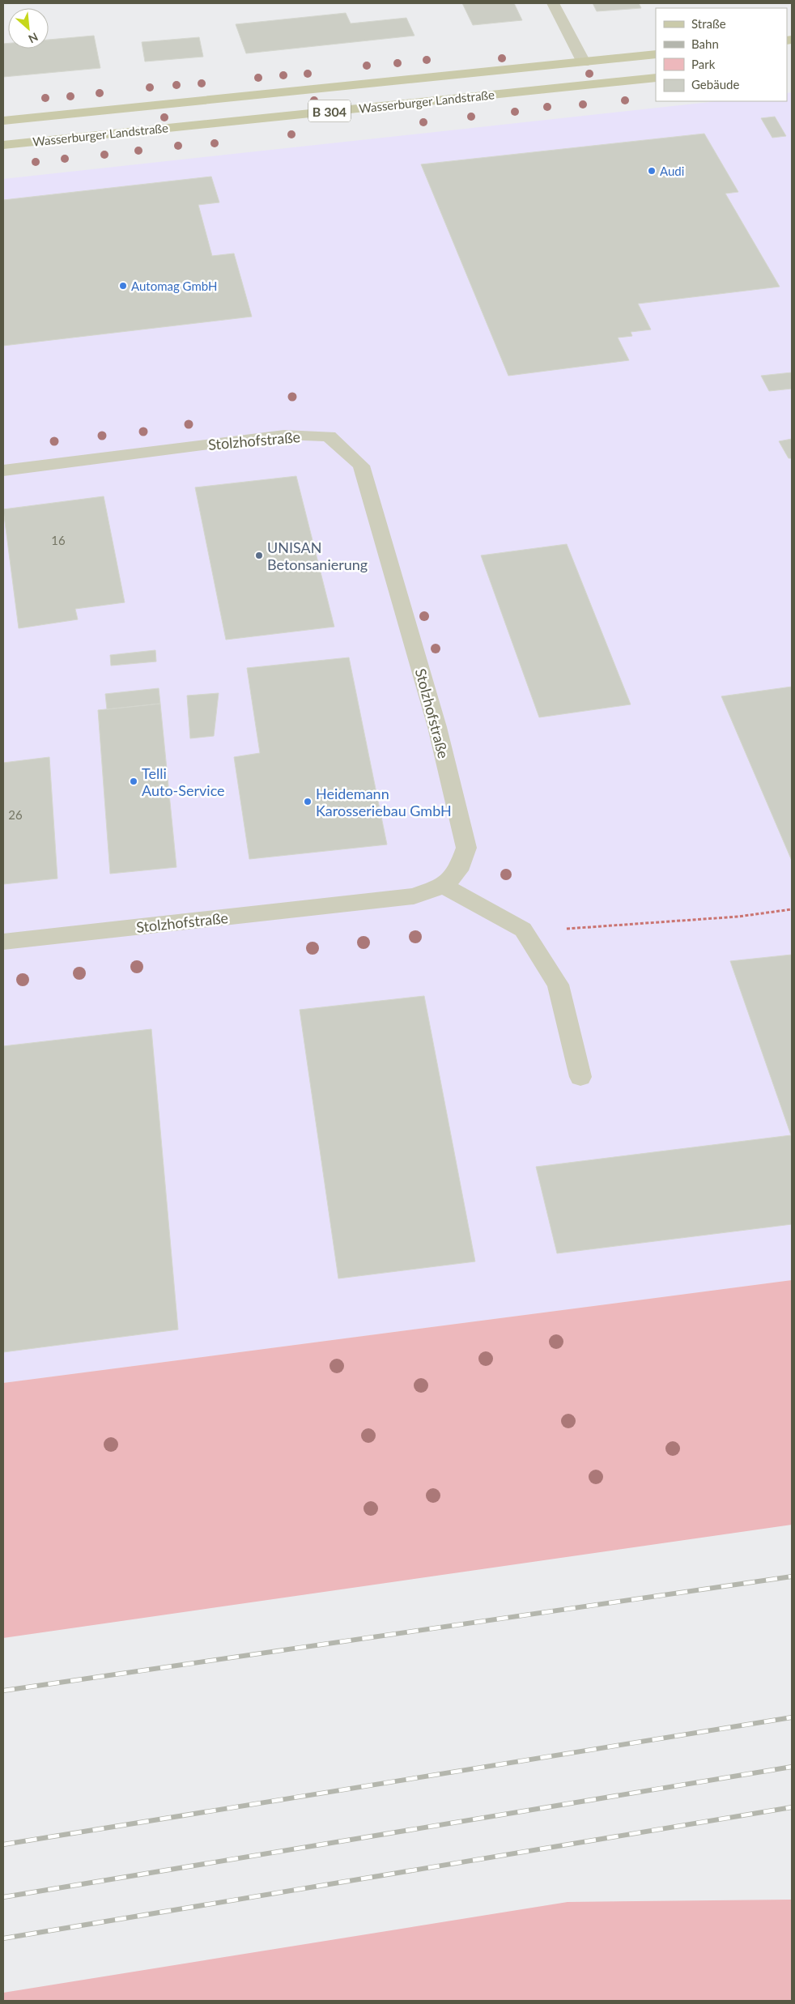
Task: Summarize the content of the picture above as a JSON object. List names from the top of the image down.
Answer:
{
  "streets": {
    "main road": ["Wasserburger Landstraße", "B 304"],
    "street": ["Stolzhofstraße"]
  },
  "places": [
    "Audi",
    "Automag GmbH",
    "UNISAN Betonsanierung",
    "Telli Auto-Service",
    "Heidemann Karosseriebau GmbH"
  ],
  "house_numbers": ["16", "26"],
  "legend": [
    "Straße",
    "Bahn",
    "Park",
    "Gebäude"
  ],
  "north": "bottom right"
}
